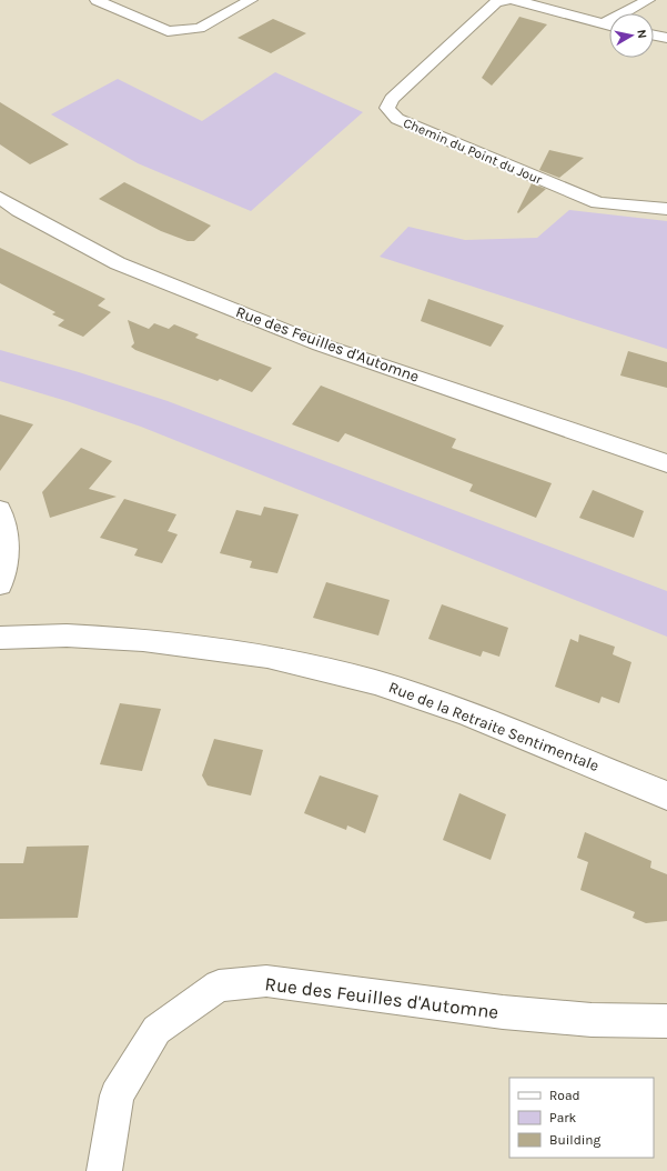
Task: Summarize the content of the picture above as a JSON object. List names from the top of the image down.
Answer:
{
  "streets": {
    "street": ["Chemin du Point du Jour", "Rue des Feuilles d'Automne", "Rue de la Retraite Sentimentale"]
  },
  "legend": ["Road", "Park", "Building"],
  "north": "right"
}
